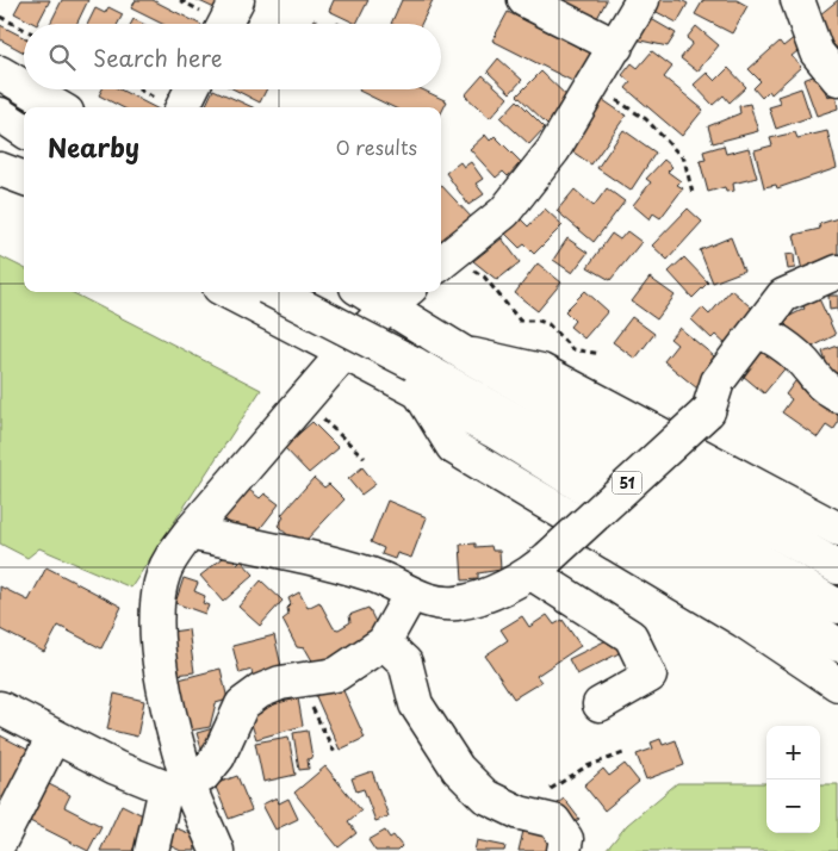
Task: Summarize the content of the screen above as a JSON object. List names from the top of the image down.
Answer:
{
  "streets": {
    "main road": ["51"]
  },
  "page": {
    "search": "Search here",
    "heading": ["Nearby", "0 results"],
    "map_buttons": ["+", "−"]
  }
}
